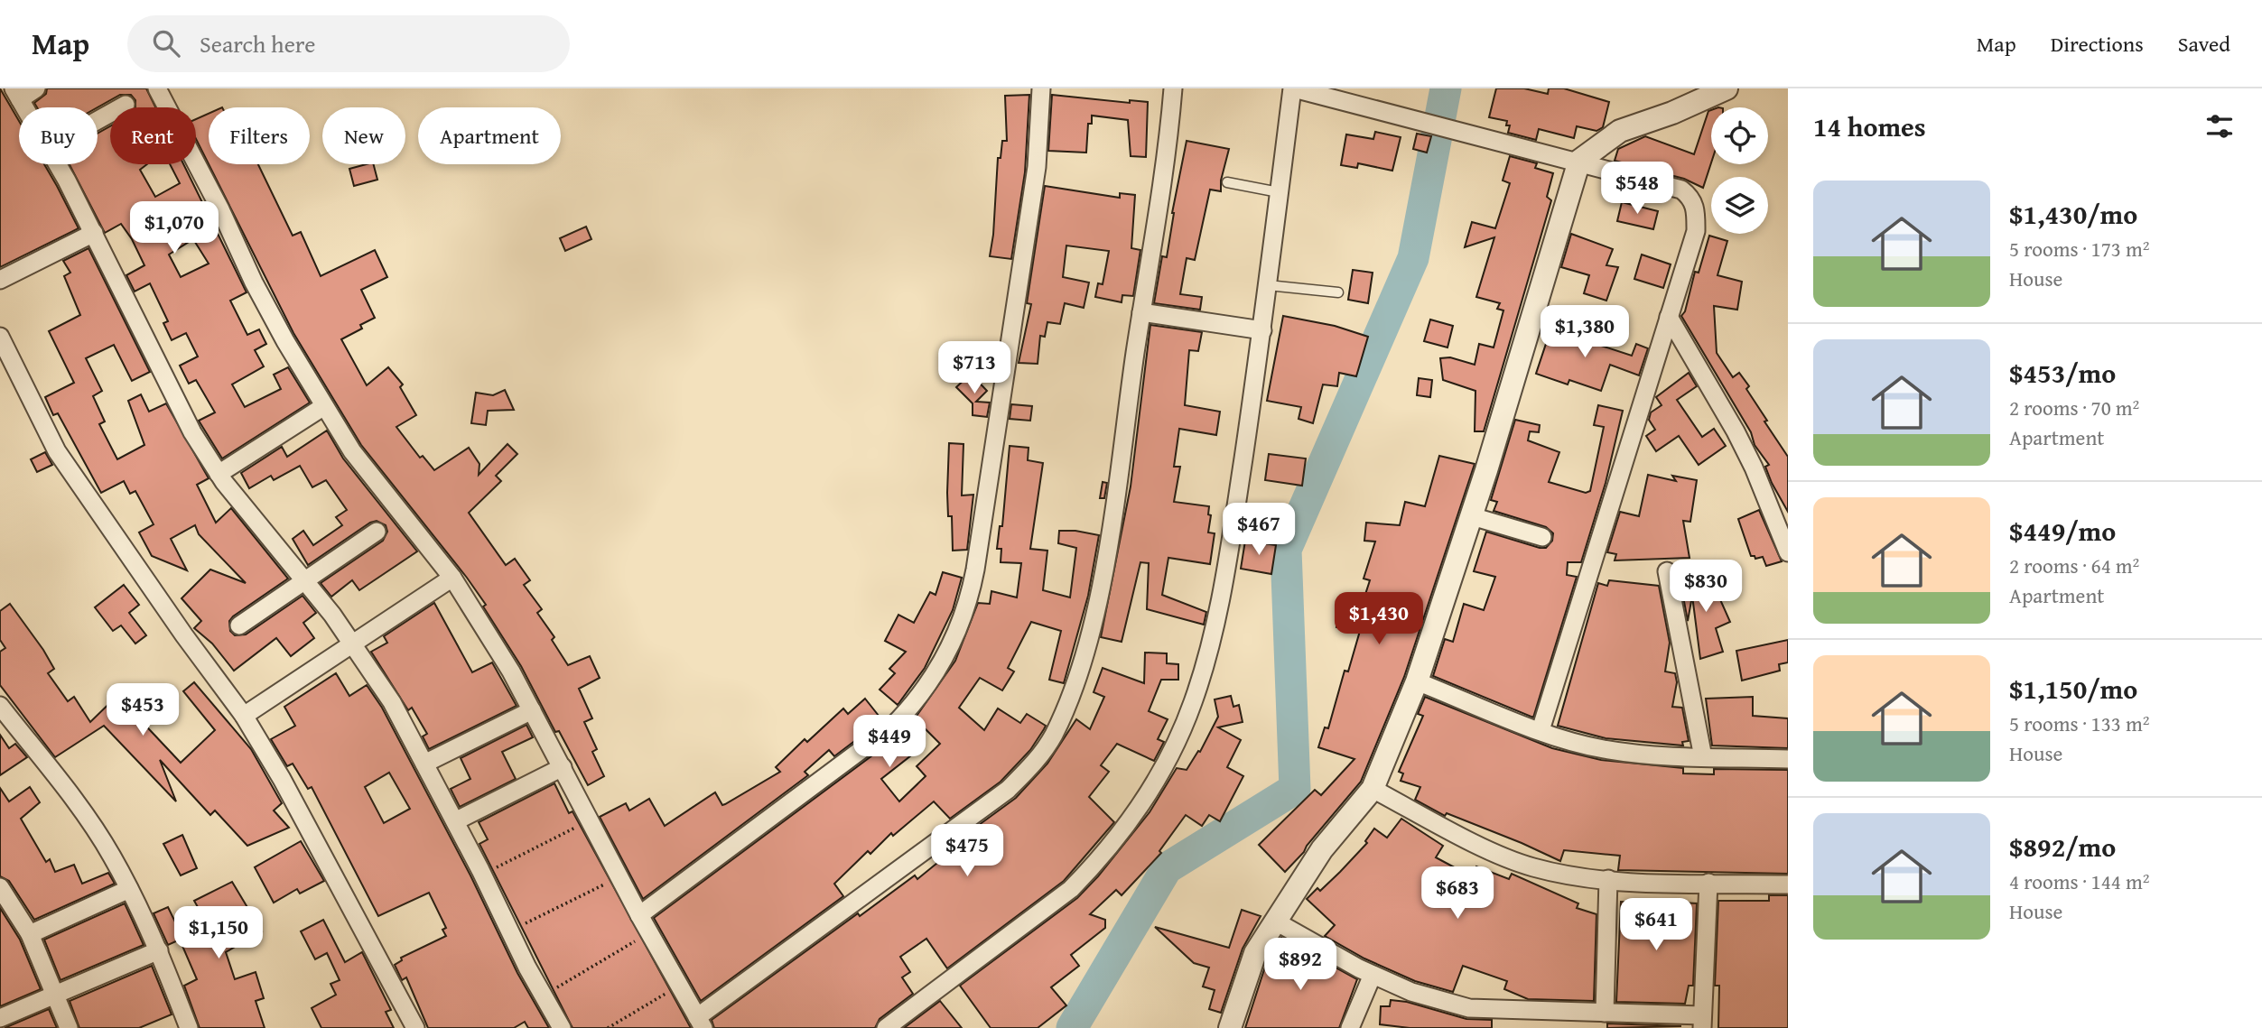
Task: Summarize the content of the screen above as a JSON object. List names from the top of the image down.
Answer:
{
  "page": {
    "header": "Map",
    "search": "Search here",
    "nav": ["Map", "Directions", "Saved"],
    "heading": "14 homes",
    "chip": [
      "Buy",
      "Rent",
      "Filters",
      "New",
      "Apartment"
    ],
    "price": [
      "$548",
      "$1,070",
      "$1,380",
      "$713",
      "$467",
      "$830",
      "$1,430",
      "$453",
      "$449",
      "$475",
      "$683",
      "$641",
      "$1,150",
      "$892"
    ],
    "list": [
      {
        "name": "$1,430/mo",
        "note": "5 rooms · 173 m² · House"
      },
      {
        "name": "$453/mo",
        "note": "2 rooms · 70 m² · Apartment"
      },
      {
        "name": "$449/mo",
        "note": "2 rooms · 64 m² · Apartment"
      },
      {
        "name": "$1,150/mo",
        "note": "5 rooms · 133 m² · House"
      },
      {
        "name": "$892/mo",
        "note": "4 rooms · 144 m² · House"
      }
    ]
  }
}
